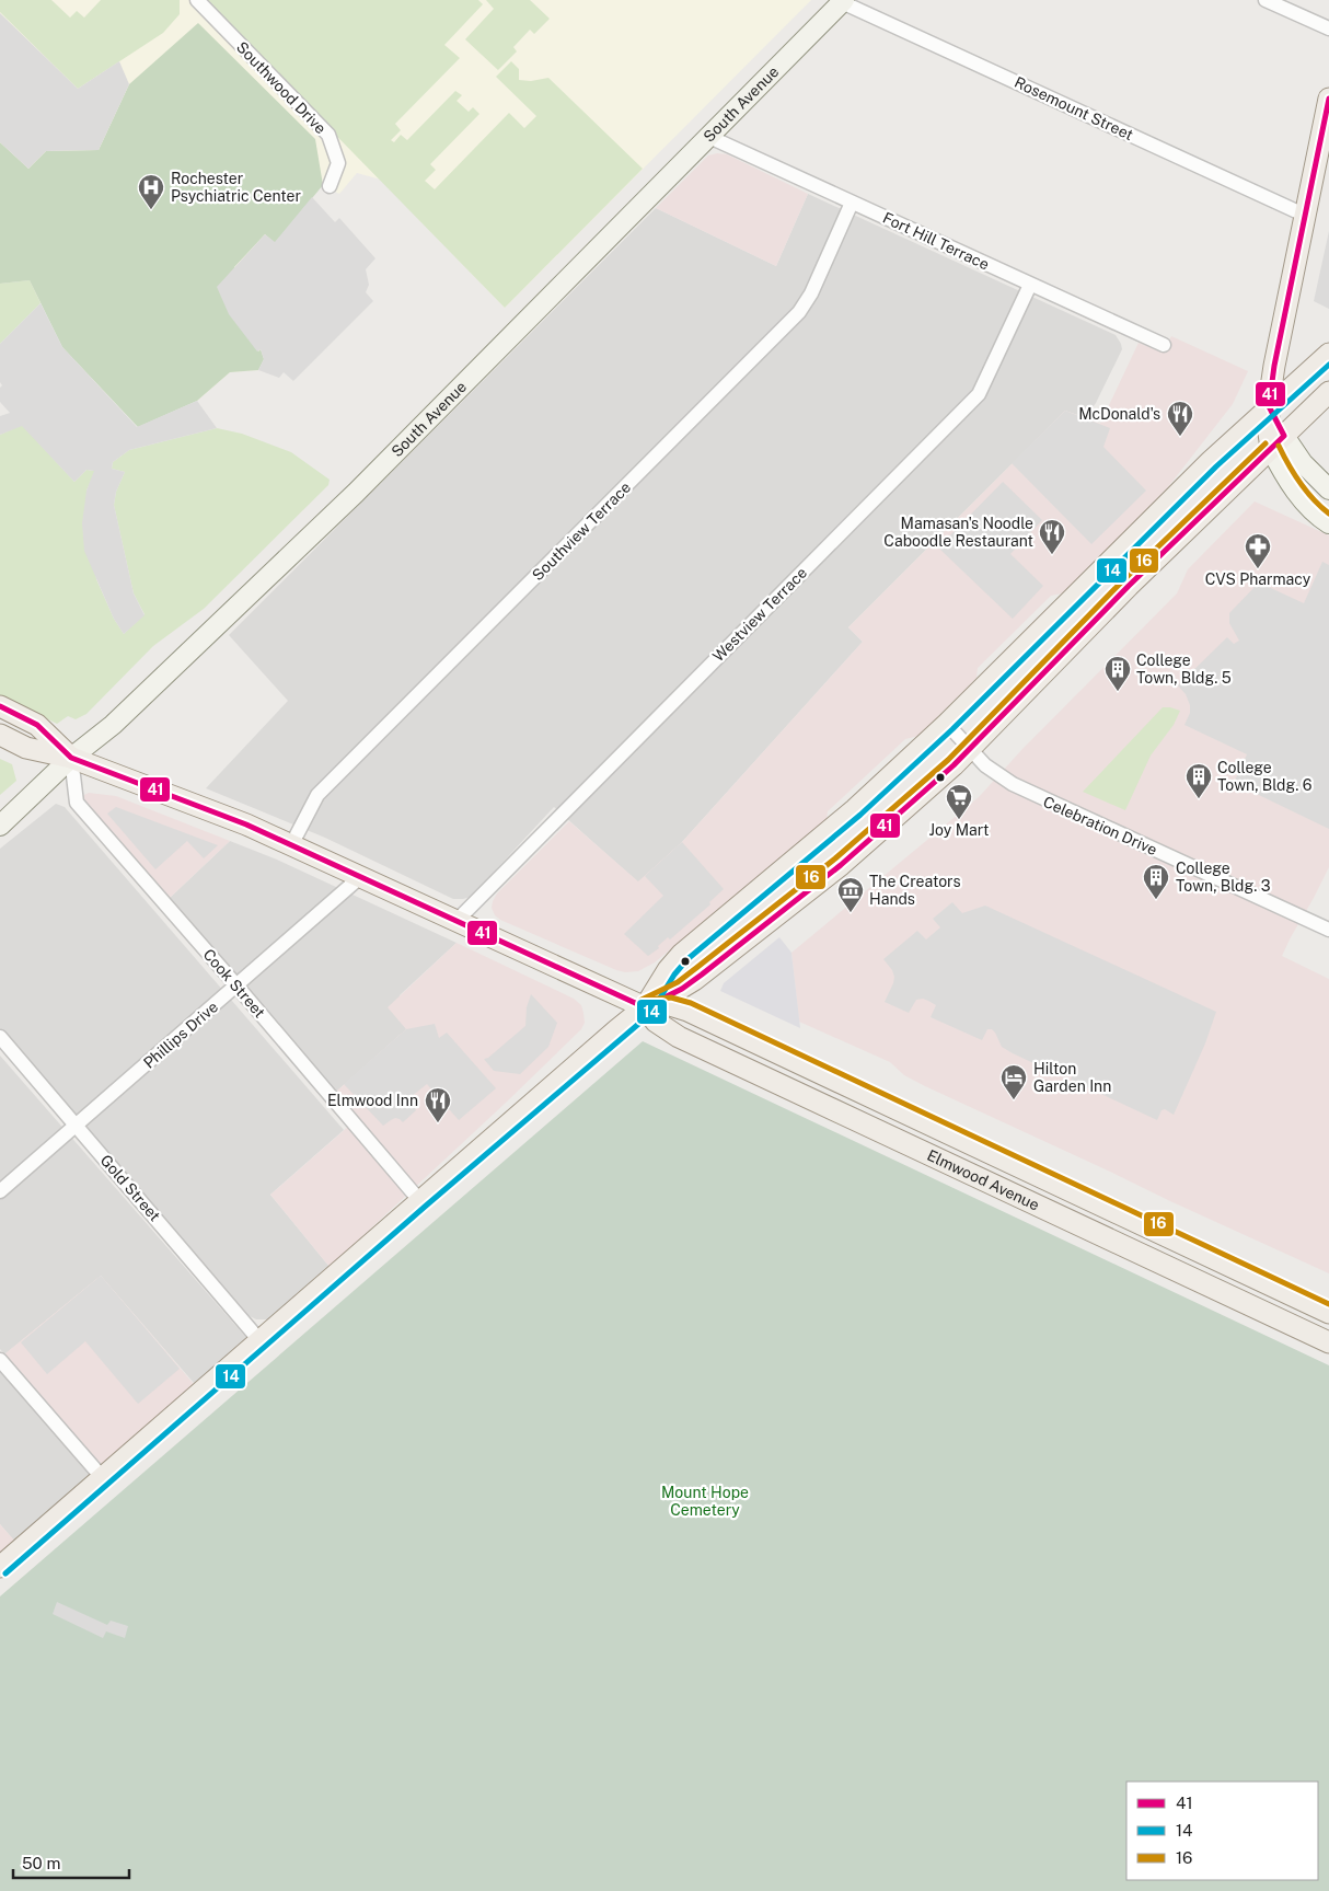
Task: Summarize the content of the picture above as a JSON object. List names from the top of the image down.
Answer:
{
  "streets": {
    "main road": ["South Avenue", "Elmwood Avenue"],
    "street": [
      "Southwood Drive",
      "Rosemount Street",
      "Fort Hill Terrace",
      "Southview Terrace",
      "Westview Terrace",
      "Celebration Drive",
      "Cook Street",
      "Phillips Drive",
      "Gold Street"
    ]
  },
  "crossings": [
    ["South Avenue", "Rosemount Street"],
    ["South Avenue", "Fort Hill Terrace"],
    ["South Avenue", "Cook Street"],
    ["South Avenue", "Elmwood Avenue"],
    ["Fort Hill Terrace", "Southview Terrace"],
    ["Fort Hill Terrace", "Westview Terrace"],
    ["Southview Terrace", "Elmwood Avenue"],
    ["Westview Terrace", "Elmwood Avenue"],
    ["Cook Street", "Phillips Drive"],
    ["Cook Street", "Elmwood Avenue"],
    ["Phillips Drive", "Elmwood Avenue"],
    ["Phillips Drive", "Gold Street"]
  ],
  "parks": ["Mount Hope Cemetery"],
  "places": {
    "hospital": ["Rochester Psychiatric Center"],
    "restaurant": ["McDonald's", "Mamasan's Noodle Caboodle Restaurant", "Elmwood Inn"],
    "pharmacy": ["CVS Pharmacy"],
    "building": ["College Town, Bldg. 5", "College Town, Bldg. 6", "College Town, Bldg. 3"],
    "supermarket": ["Joy Mart"],
    "museum": ["The Creators Hands"],
    "hotel": ["Hilton Garden Inn"]
  },
  "lines": ["transit line 41", "transit line 14", "transit line 16"],
  "legend": ["41", "14", "16"],
  "scale_bar": "50 m"
}
